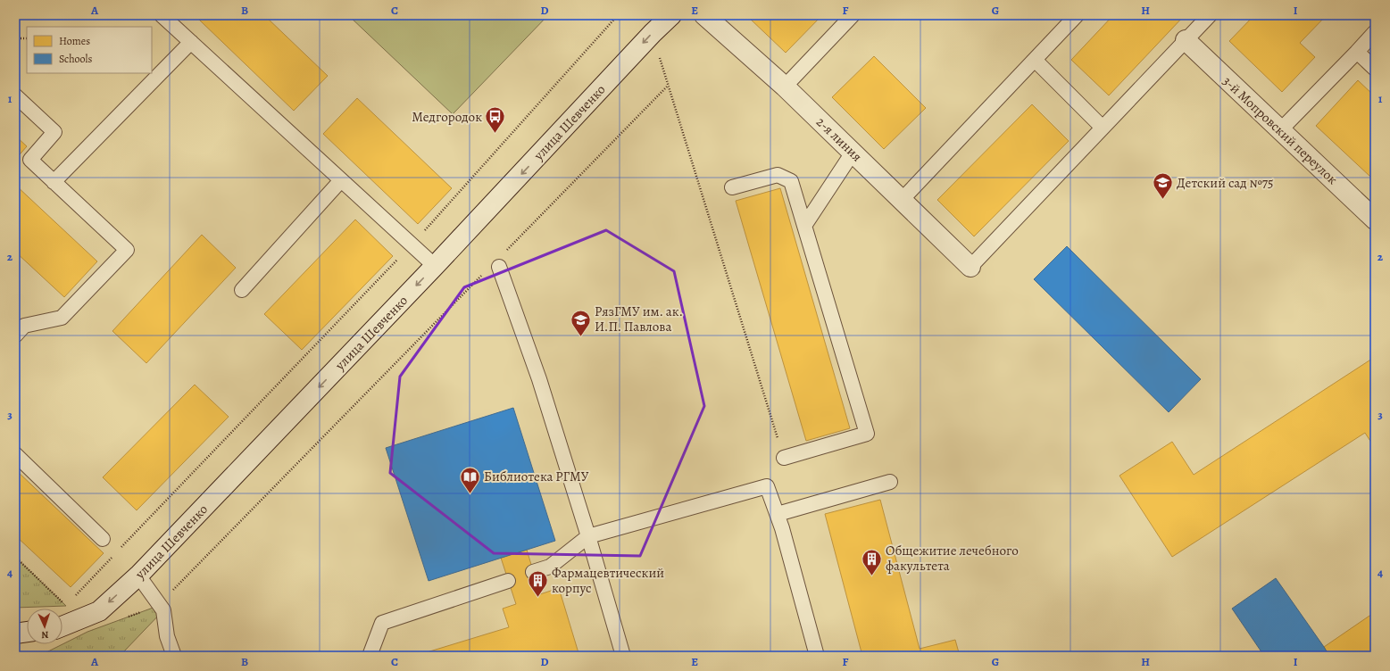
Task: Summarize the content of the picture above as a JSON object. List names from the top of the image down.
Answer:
{
  "streets": {
    "street": ["улица Шевченко", "3-й Мопровский переулок", "2-я линия"]
  },
  "one_way": ["улица Шевченко"],
  "places": {
    "bus stop": ["Медгородок"],
    "school or university": ["Детский сад №75", "РязГМУ им. ак. И.П. Павлова"],
    "library": ["Библиотека РГМУ"],
    "building": ["Общежитие лечебного факультета", "Фармацевтический корпус"]
  },
  "legend": ["Homes", "Schools"],
  "north": "bottom",
  "grid": {
    "columns": [
      "A",
      "B",
      "C",
      "D",
      "E",
      "F",
      "G",
      "H",
      "I"
    ],
    "rows": [
      "1",
      "2",
      "3",
      "4"
    ]
  }
}
